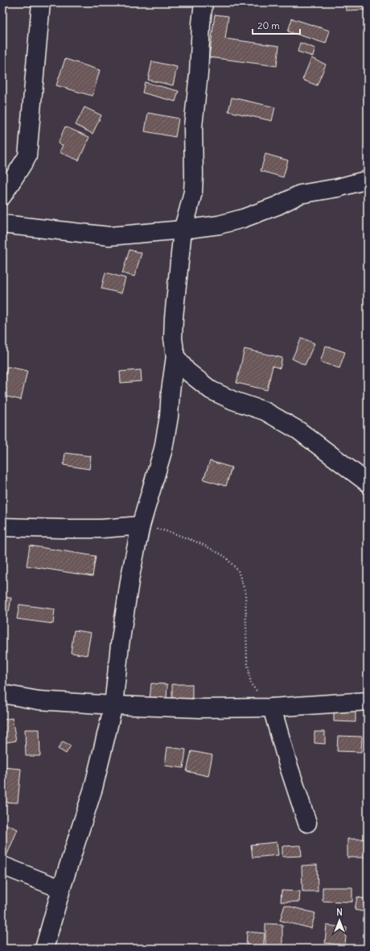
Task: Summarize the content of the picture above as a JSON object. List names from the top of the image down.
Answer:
{
  "scale_bar": "20 m",
  "north": "top"
}
